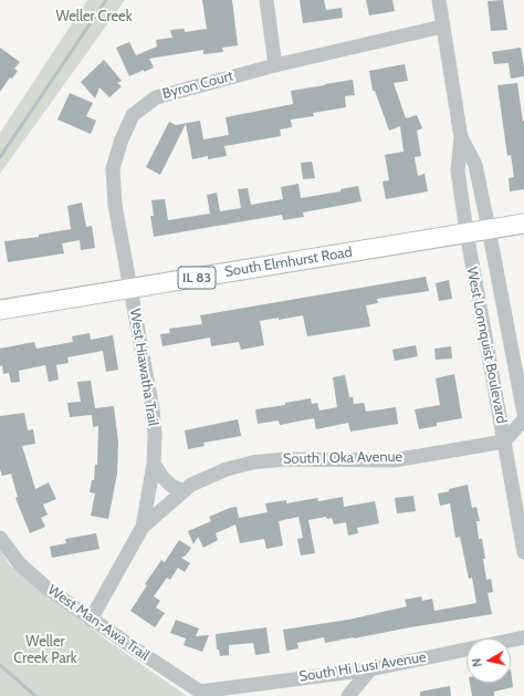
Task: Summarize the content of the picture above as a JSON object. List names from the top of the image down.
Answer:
{
  "streets": {
    "main road": ["South Elmhurst Road", "IL 83"],
    "street": [
      "Byron Court",
      "West Lonnquist Boulevard",
      "West Hiawatha Trail",
      "South I Oka Avenue",
      "West Man-Awa Trail",
      "South Hi Lusi Avenue"
    ]
  },
  "crossings": [
    ["Byron Court", "South Elmhurst Road"],
    ["Byron Court", "West Lonnquist Boulevard"],
    ["Byron Court", "West Hiawatha Trail"],
    ["South Elmhurst Road", "West Lonnquist Boulevard"],
    ["South Elmhurst Road", "West Hiawatha Trail"],
    ["West Lonnquist Boulevard", "South I Oka Avenue"],
    ["West Hiawatha Trail", "South I Oka Avenue"],
    ["West Hiawatha Trail", "West Man-Awa Trail"],
    ["West Man-Awa Trail", "South Hi Lusi Avenue"]
  ],
  "parks": ["Weller Creek", "Weller Creek Park"],
  "north": "left"
}
